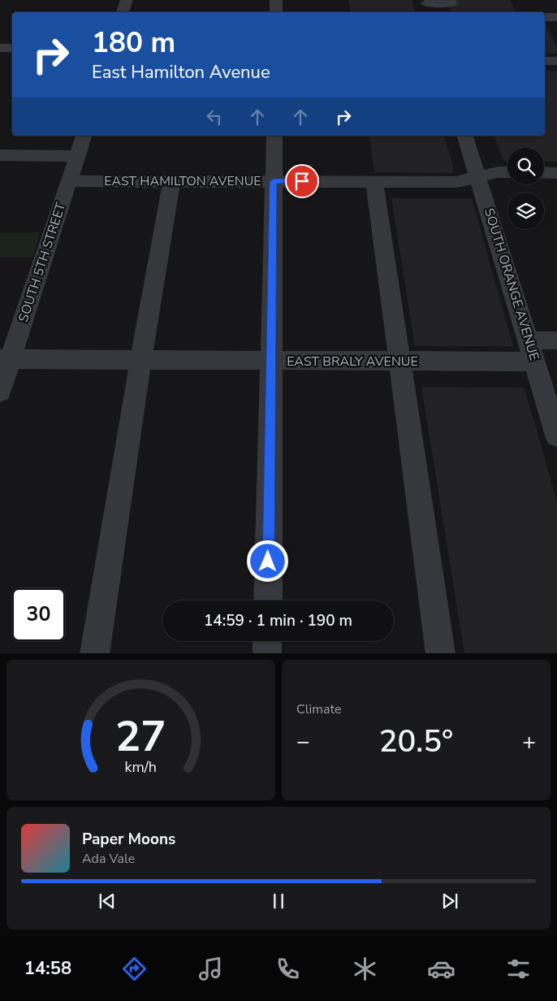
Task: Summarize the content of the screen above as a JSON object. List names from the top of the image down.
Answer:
{
  "streets": {
    "street": [
      "EAST HAMILTON AVENUE",
      "SOUTH 5TH STREET",
      "SOUTH ORANGE AVENUE",
      "EAST BRALY AVENUE"
    ]
  },
  "crossings": [
    ["EAST HAMILTON AVENUE", "SOUTH 5TH STREET"],
    ["EAST HAMILTON AVENUE", "SOUTH ORANGE AVENUE"],
    ["SOUTH 5TH STREET", "EAST BRALY AVENUE"],
    ["SOUTH ORANGE AVENUE", "EAST BRALY AVENUE"]
  ],
  "page": {
    "turn": ["180 m", "East Hamilton Avenue"],
    "limit": "30",
    "trip": "14:59 · 1 min · 190 m",
    "tile": "Climate",
    "heat": ["−", "20.5°", "+"],
    "song": ["Paper Moons", "Ada Vale"],
    "tabs": "14:58",
    "gauge": ["27", "km/h"]
  }
}
